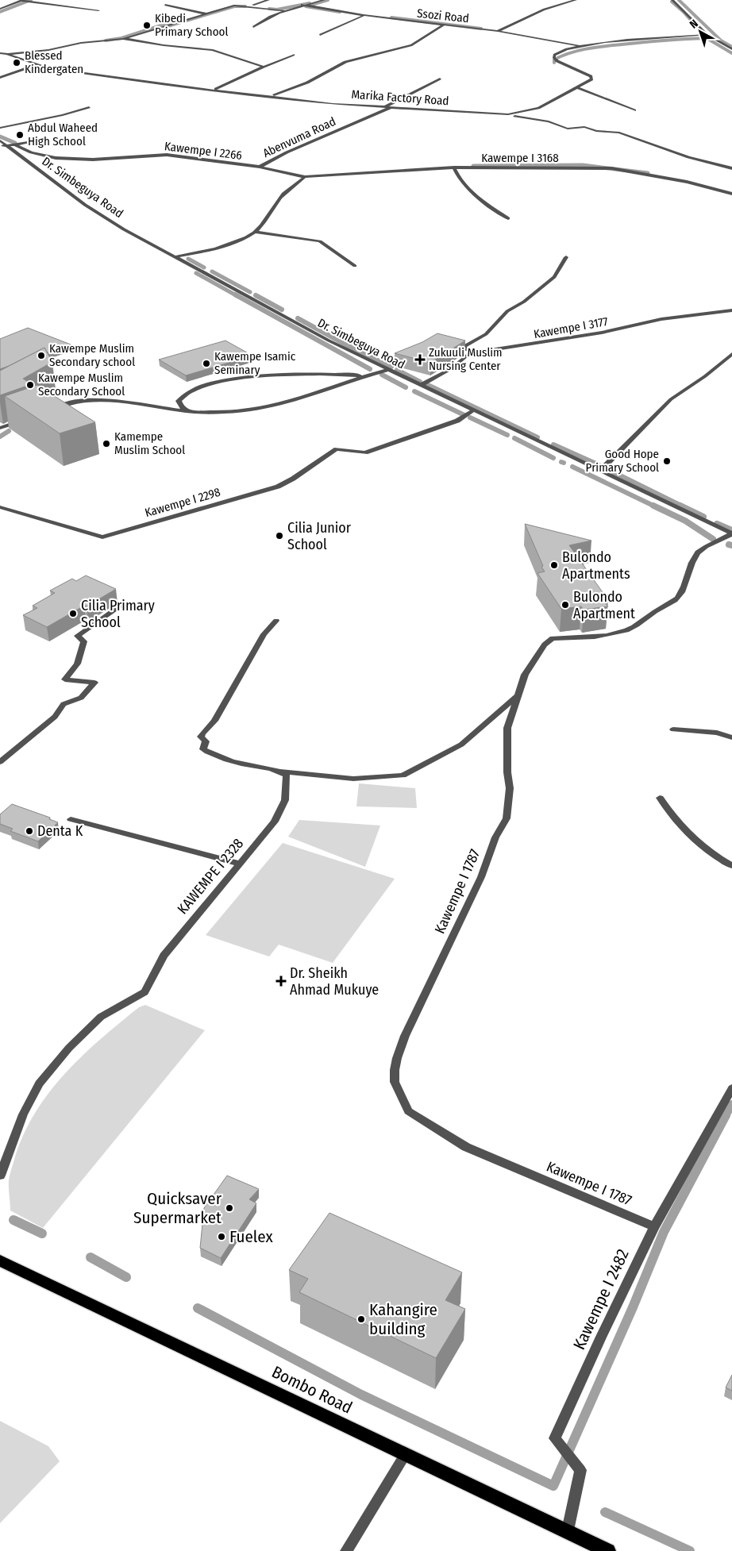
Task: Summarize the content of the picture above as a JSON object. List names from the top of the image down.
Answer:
{
  "streets": {
    "main road": ["Bombo Road"],
    "street": [
      "Ssozi Road",
      "Marika Factory Road",
      "Abenvuma Road",
      "Kawempe I 2266",
      "Kawempe I 3168",
      "Dr. Simbeguya Road",
      "Kawempe I 3177",
      "Kawempe I 2298",
      "KAWEMPE I 2328",
      "Kawempe I 1787",
      "Kawempe I 2482"
    ]
  },
  "crossings": [
    ["Ssozi Road", "Marika Factory Road"],
    ["Marika Factory Road", "Abenvuma Road"],
    ["Abenvuma Road", "Kawempe I 2266"],
    ["Abenvuma Road", "Kawempe I 3168"],
    ["Dr. Simbeguya Road", "Kawempe I 3177"],
    ["Dr. Simbeguya Road", "Kawempe I 2298"],
    ["Dr. Simbeguya Road", "Kawempe I 1787"],
    ["Kawempe I 1787", "Kawempe I 2482"],
    ["Kawempe I 2482", "Bombo Road"]
  ],
  "places": {
    "other": [
      "Kibedi Primary School",
      "Blessed Kindergaten",
      "Abdul Waheed High School",
      "Kawempe Muslim Secondary school",
      "Kawempe Isamic Seminary",
      "Kawempe Muslim Secondary School",
      "Kamempe Muslim School",
      "Good Hope Primary School",
      "Cilia Junior School",
      "Bulondo Apartments",
      "Bulondo Apartment",
      "Cilia Primary School",
      "Denta K",
      "Quicksaver Supermarket",
      "Fuelex",
      "Kahangire building"
    ],
    "health": ["Zukuuli Muslim Nursing Center", "Dr. Sheikh Ahmad Mukuye"]
  },
  "north": "top left"
}
